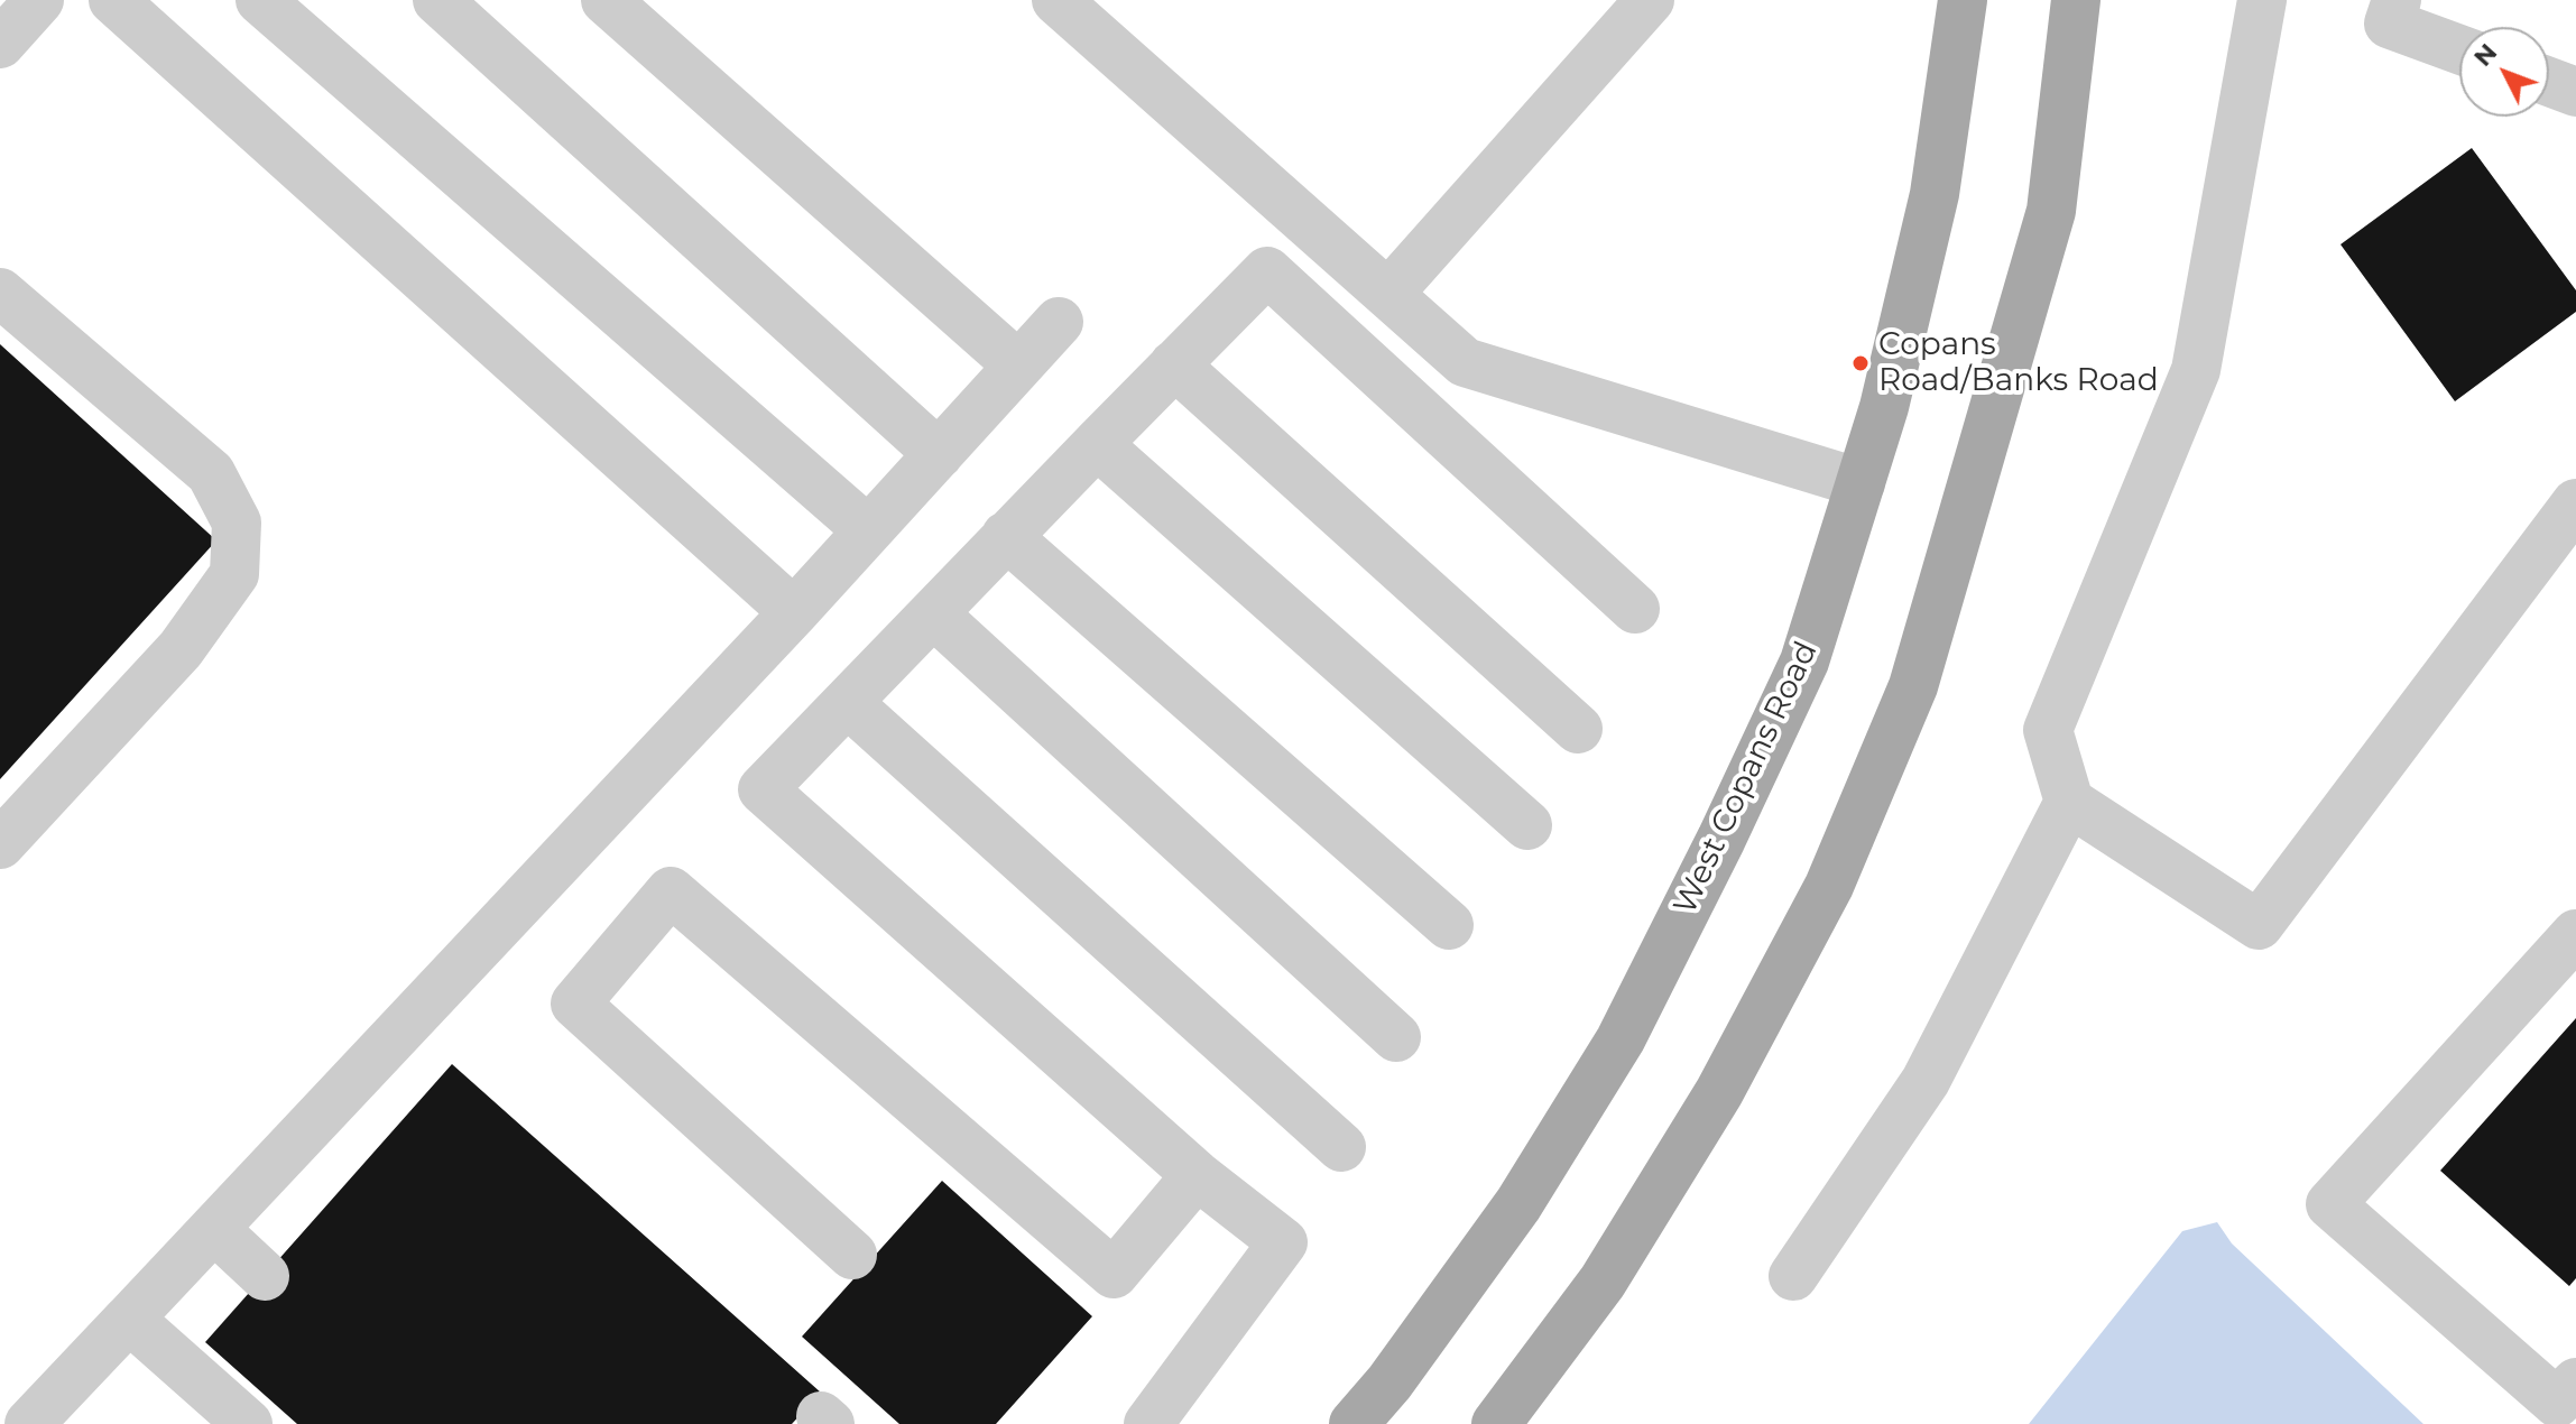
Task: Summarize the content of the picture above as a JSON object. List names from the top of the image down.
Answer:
{
  "streets": {
    "main road": ["West Copans Road"]
  },
  "places": ["Copans Road/Banks Road"],
  "north": "top left"
}
